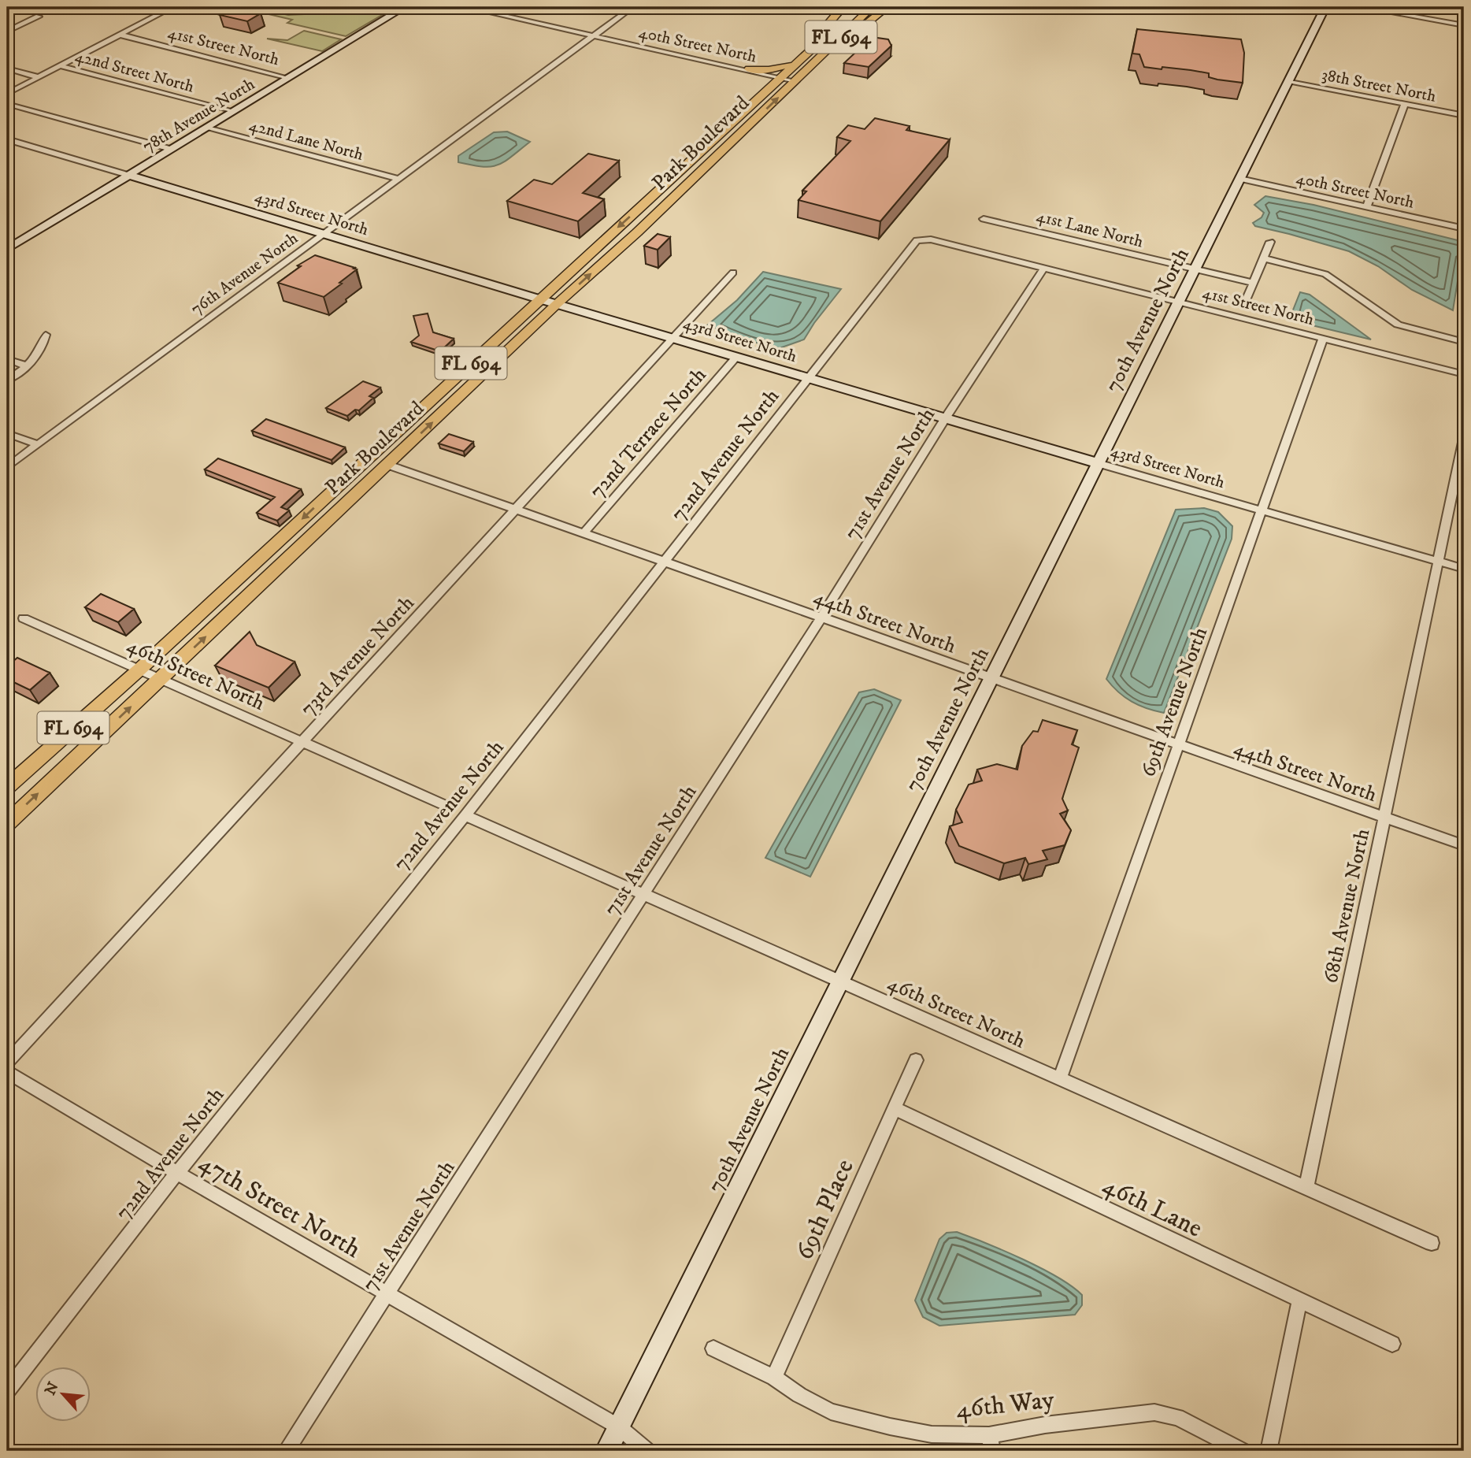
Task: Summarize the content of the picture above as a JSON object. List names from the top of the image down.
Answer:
{
  "streets": {
    "main road": ["FL 694", "Park Boulevard"],
    "street": [
      "40th Street North",
      "41st Street North",
      "42nd Street North",
      "38th Street North",
      "78th Avenue North",
      "42nd Lane North",
      "43rd Street North",
      "41st Lane North",
      "76th Avenue North",
      "70th Avenue North",
      "72nd Terrace North",
      "72nd Avenue North",
      "71st Avenue North",
      "44th Street North",
      "73rd Avenue North",
      "46th Street North",
      "69th Avenue North",
      "68th Avenue North",
      "47th Street North",
      "46th Lane",
      "69th Place",
      "46th Way"
    ]
  },
  "crossings": [
    ["FL 694", "40th Street North"],
    ["FL 694", "Park Boulevard"],
    ["40th Street North", "Park Boulevard"],
    ["40th Street North", "76th Avenue North"],
    ["40th Street North", "70th Avenue North"],
    ["41st Street North", "78th Avenue North"],
    ["41st Street North", "70th Avenue North"],
    ["41st Street North", "72nd Avenue North"],
    ["41st Street North", "71st Avenue North"],
    ["41st Street North", "69th Avenue North"],
    ["42nd Street North", "78th Avenue North"],
    ["38th Street North", "70th Avenue North"],
    ["78th Avenue North", "42nd Lane North"],
    ["78th Avenue North", "43rd Street North"],
    ["42nd Lane North", "76th Avenue North"],
    ["Park Boulevard", "43rd Street North"],
    ["Park Boulevard", "44th Street North"],
    ["Park Boulevard", "46th Street North"],
    ["43rd Street North", "76th Avenue North"],
    ["43rd Street North", "70th Avenue North"],
    ["43rd Street North", "72nd Terrace North"],
    ["43rd Street North", "72nd Avenue North"],
    ["43rd Street North", "71st Avenue North"],
    ["43rd Street North", "73rd Avenue North"],
    ["43rd Street North", "69th Avenue North"],
    ["43rd Street North", "68th Avenue North"],
    ["41st Lane North", "70th Avenue North"],
    ["70th Avenue North", "44th Street North"],
    ["70th Avenue North", "46th Street North"],
    ["70th Avenue North", "47th Street North"],
    ["72nd Terrace North", "44th Street North"],
    ["72nd Avenue North", "44th Street North"],
    ["72nd Avenue North", "46th Street North"],
    ["72nd Avenue North", "47th Street North"],
    ["71st Avenue North", "44th Street North"],
    ["71st Avenue North", "46th Street North"],
    ["71st Avenue North", "47th Street North"],
    ["44th Street North", "73rd Avenue North"],
    ["44th Street North", "69th Avenue North"],
    ["44th Street North", "68th Avenue North"],
    ["73rd Avenue North", "46th Street North"],
    ["46th Street North", "69th Avenue North"],
    ["46th Street North", "68th Avenue North"],
    ["46th Lane", "69th Place"],
    ["69th Place", "46th Way"]
  ],
  "north": "top left"
}
